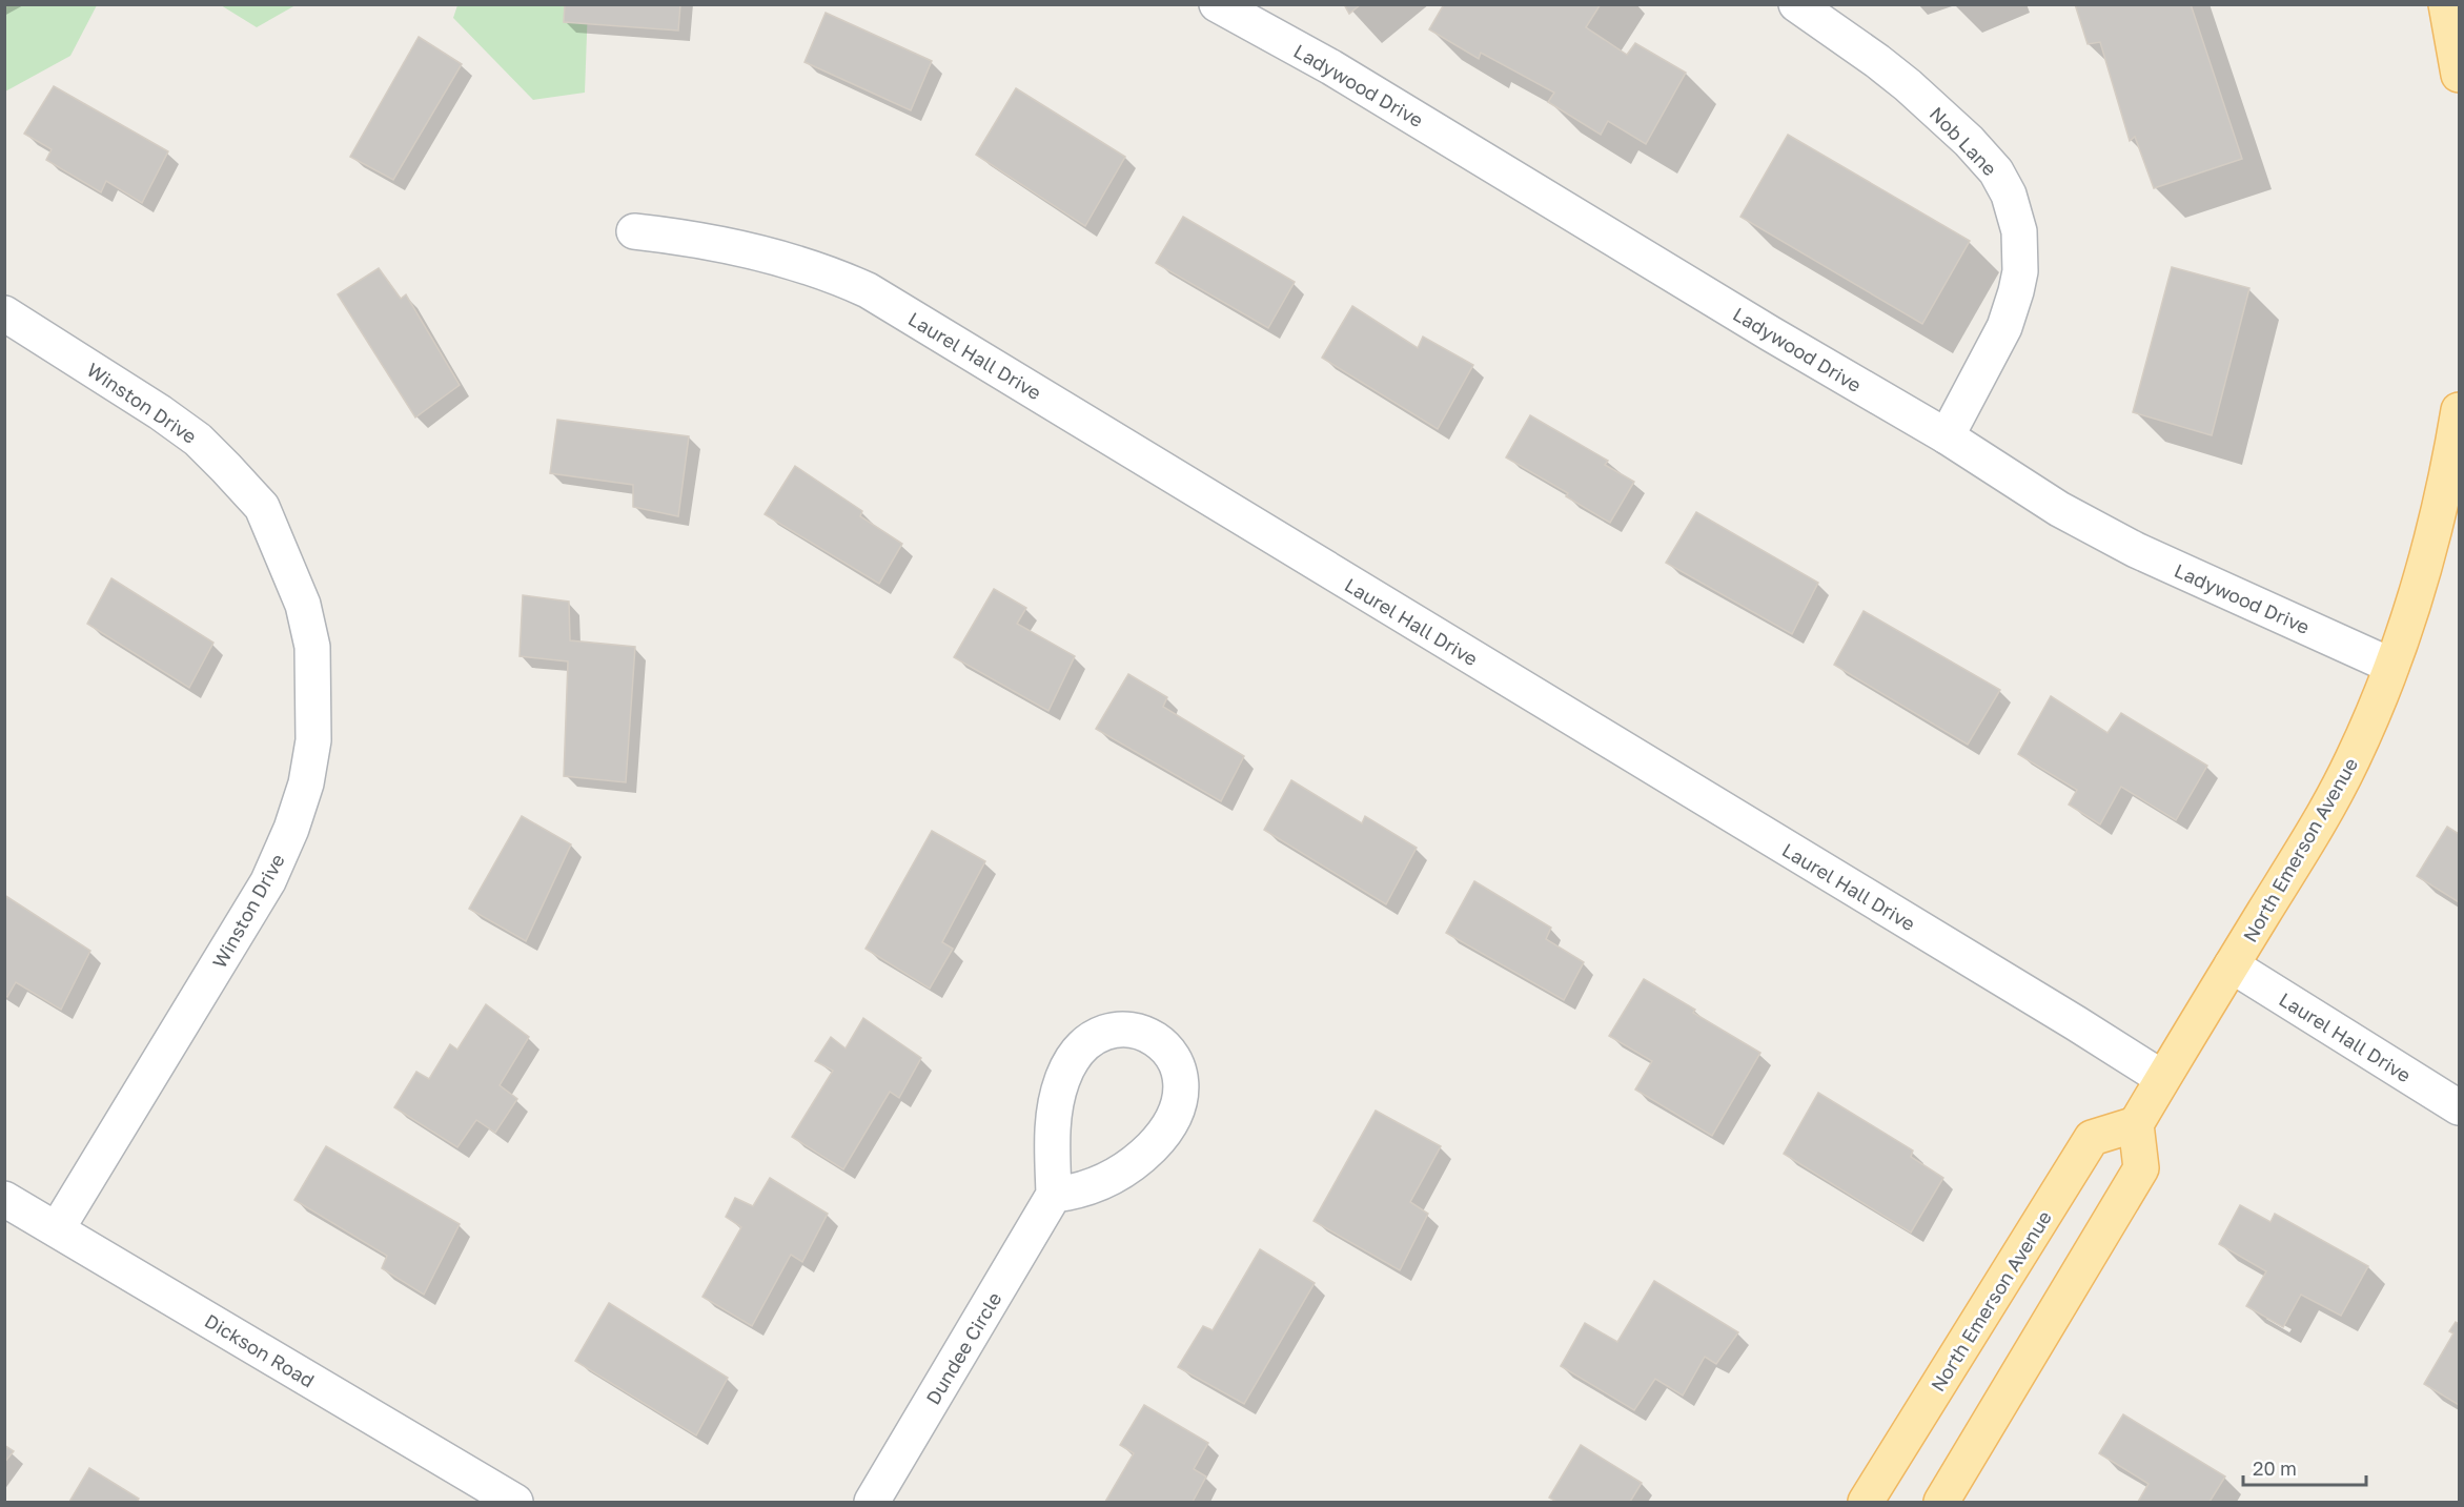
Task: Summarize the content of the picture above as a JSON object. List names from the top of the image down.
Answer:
{
  "streets": {
    "main road": ["North Emerson Avenue"],
    "street": [
      "Ladywood Drive",
      "Nob Lane",
      "Laurel Hall Drive",
      "Winston Drive",
      "Dundee Circle",
      "Dickson Road"
    ]
  },
  "crossings": [
    ["Ladywood Drive", "Nob Lane"],
    ["Ladywood Drive", "North Emerson Avenue"],
    ["Laurel Hall Drive", "North Emerson Avenue"],
    ["Winston Drive", "Dickson Road"]
  ],
  "scale_bar": "20 m"
}
